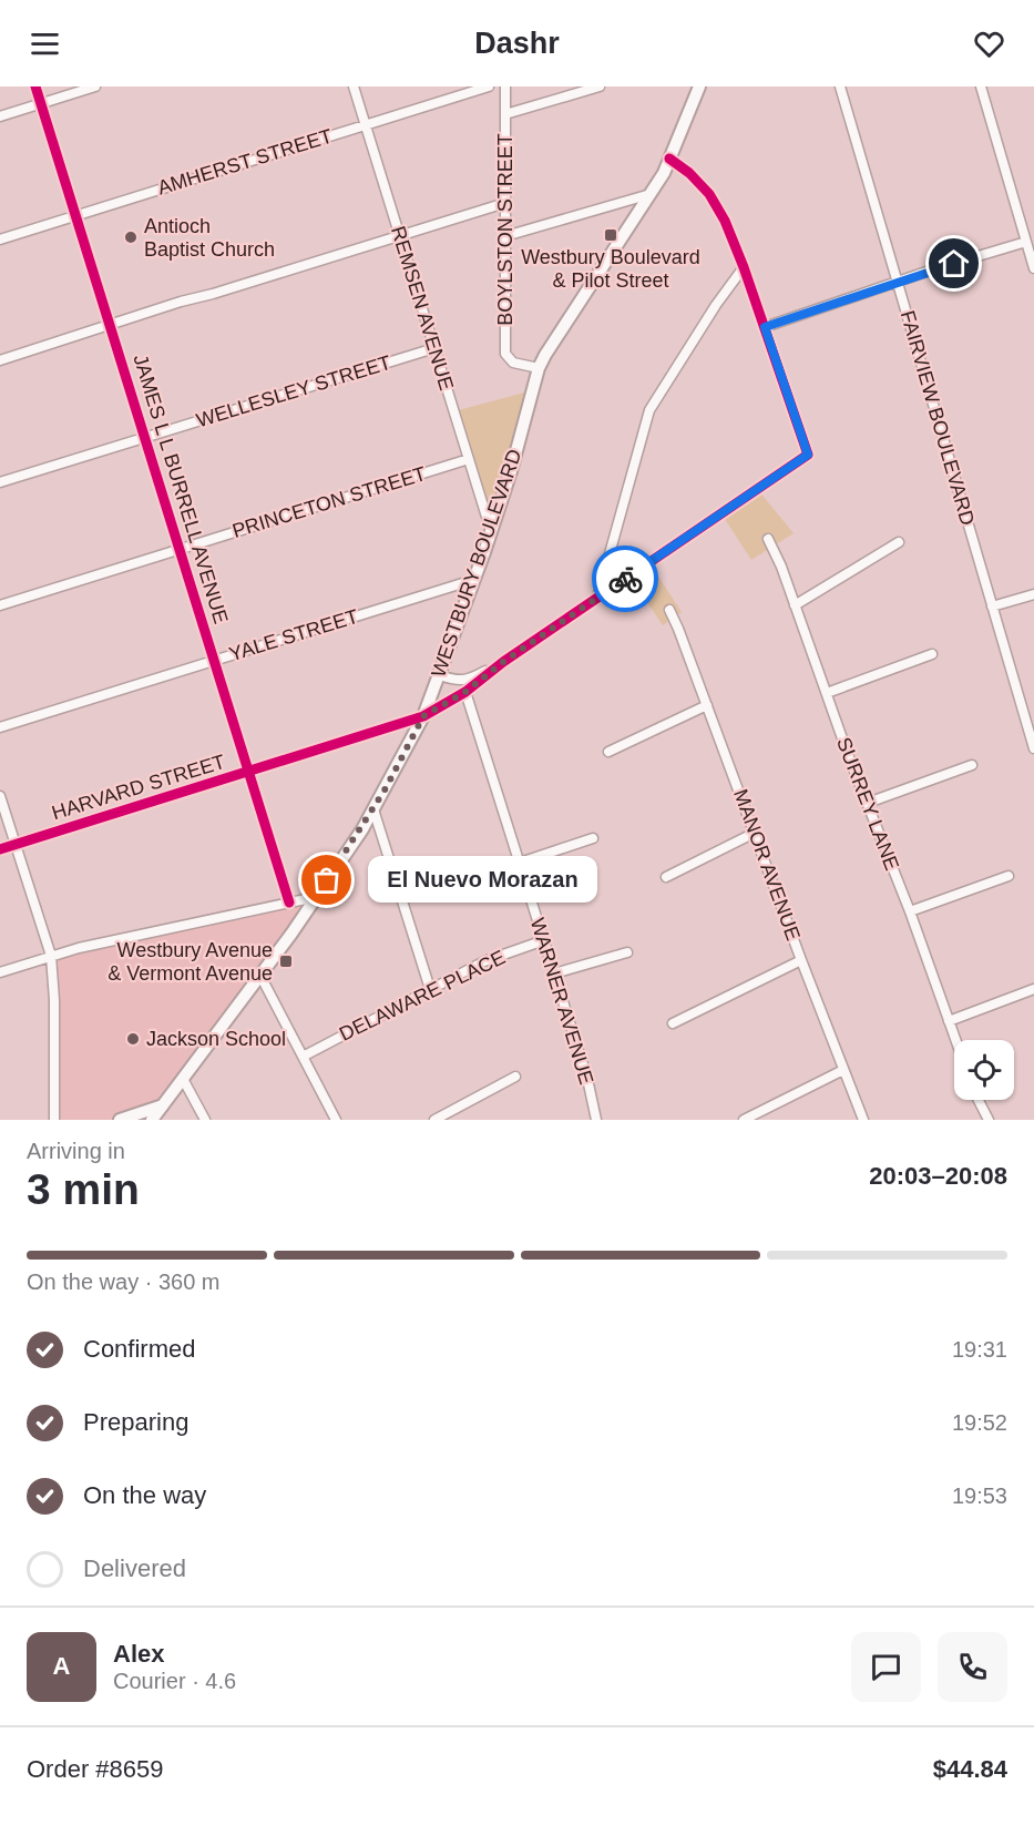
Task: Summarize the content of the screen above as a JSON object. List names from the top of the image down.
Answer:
{
  "streets": {
    "street": [
      "AMHERST STREET",
      "BOYLSTON STREET",
      "REMSEN AVENUE",
      "WELLESLEY STREET",
      "FAIRVIEW BOULEVARD",
      "JAMES L L BURRELL AVENUE",
      "PRINCETON STREET",
      "WESTBURY BOULEVARD",
      "YALE STREET",
      "HARVARD STREET",
      "SURREY LANE",
      "MANOR AVENUE",
      "DELAWARE PLACE",
      "WARNER AVENUE"
    ]
  },
  "crossings": [
    ["AMHERST STREET", "REMSEN AVENUE"],
    ["AMHERST STREET", "JAMES L L BURRELL AVENUE"],
    ["BOYLSTON STREET", "WESTBURY BOULEVARD"],
    ["REMSEN AVENUE", "WELLESLEY STREET"],
    ["REMSEN AVENUE", "PRINCETON STREET"],
    ["REMSEN AVENUE", "WESTBURY BOULEVARD"],
    ["WELLESLEY STREET", "JAMES L L BURRELL AVENUE"],
    ["JAMES L L BURRELL AVENUE", "PRINCETON STREET"],
    ["JAMES L L BURRELL AVENUE", "YALE STREET"],
    ["JAMES L L BURRELL AVENUE", "HARVARD STREET"],
    ["WESTBURY BOULEVARD", "YALE STREET"],
    ["WESTBURY BOULEVARD", "HARVARD STREET"],
    ["HARVARD STREET", "WARNER AVENUE"],
    ["DELAWARE PLACE", "WARNER AVENUE"]
  ],
  "places": {
    "transit": ["Westbury Boulevard & Pilot Street", "Westbury Avenue & Vermont Avenue"],
    "other": ["Antioch Baptist Church", "El Nuevo Morazan", "Jackson School"]
  },
  "page": {
    "header": "Dashr",
    "bubble": "El Nuevo Morazan",
    "heading": ["3 min", "Arriving in", "20:03–20:08"],
    "panel": [
      "Alex",
      "Courier · 4.6",
      "Order #8659",
      "$44.84"
    ],
    "bar": "On the way · 360 m",
    "list": [
      ["Confirmed", "19:31"],
      ["Preparing", "19:52"],
      ["On the way", "19:53"],
      "Delivered"
    ],
    "round": "A"
  }
}
